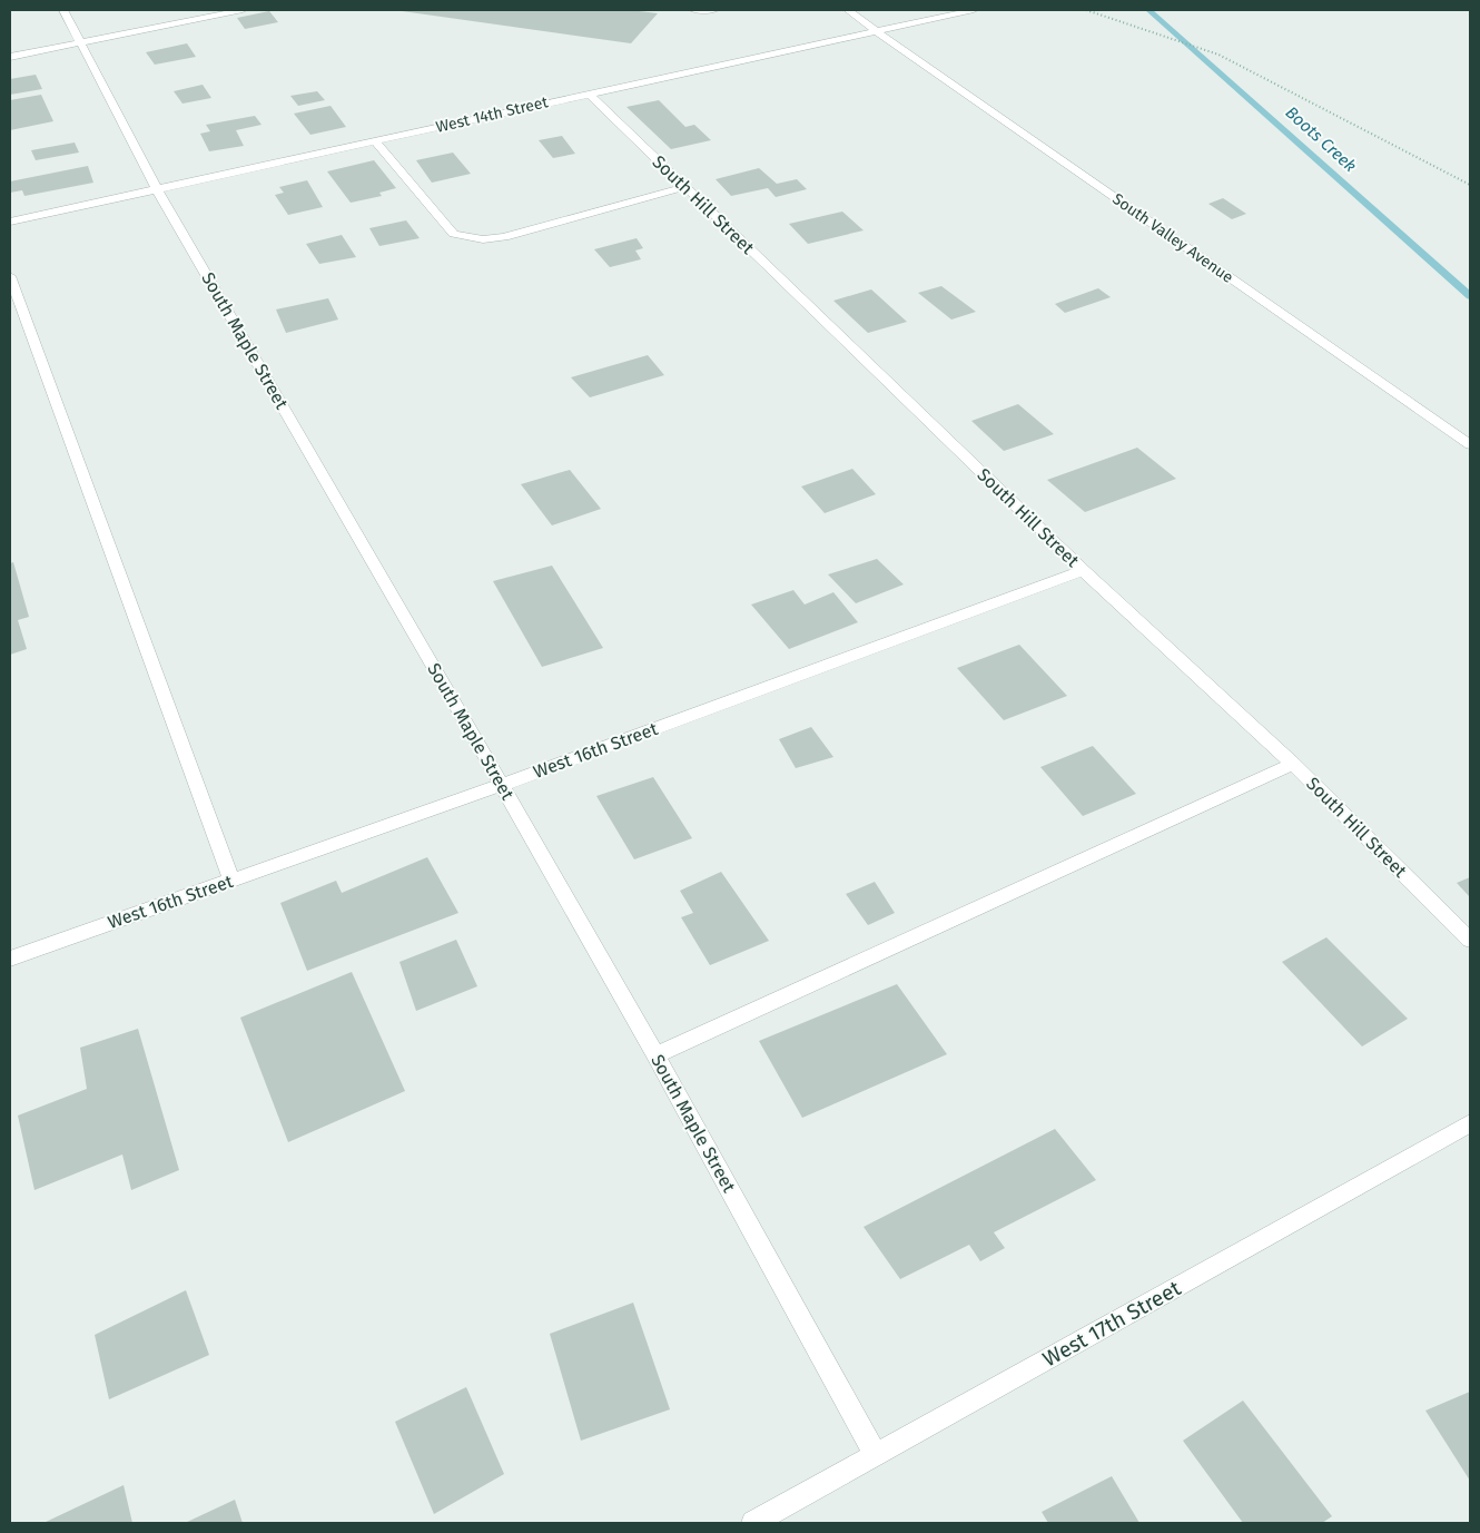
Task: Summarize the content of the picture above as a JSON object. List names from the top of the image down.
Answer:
{
  "streets": {
    "street": [
      "West 14th Street",
      "South Hill Street",
      "South Valley Avenue",
      "South Maple Street",
      "West 16th Street",
      "West 17th Street"
    ]
  },
  "crossings": [
    ["West 14th Street", "South Hill Street"],
    ["West 14th Street", "South Valley Avenue"],
    ["West 14th Street", "South Maple Street"],
    ["South Hill Street", "West 16th Street"],
    ["South Maple Street", "West 16th Street"],
    ["South Maple Street", "West 17th Street"]
  ],
  "water": ["Boots Creek"]
}
